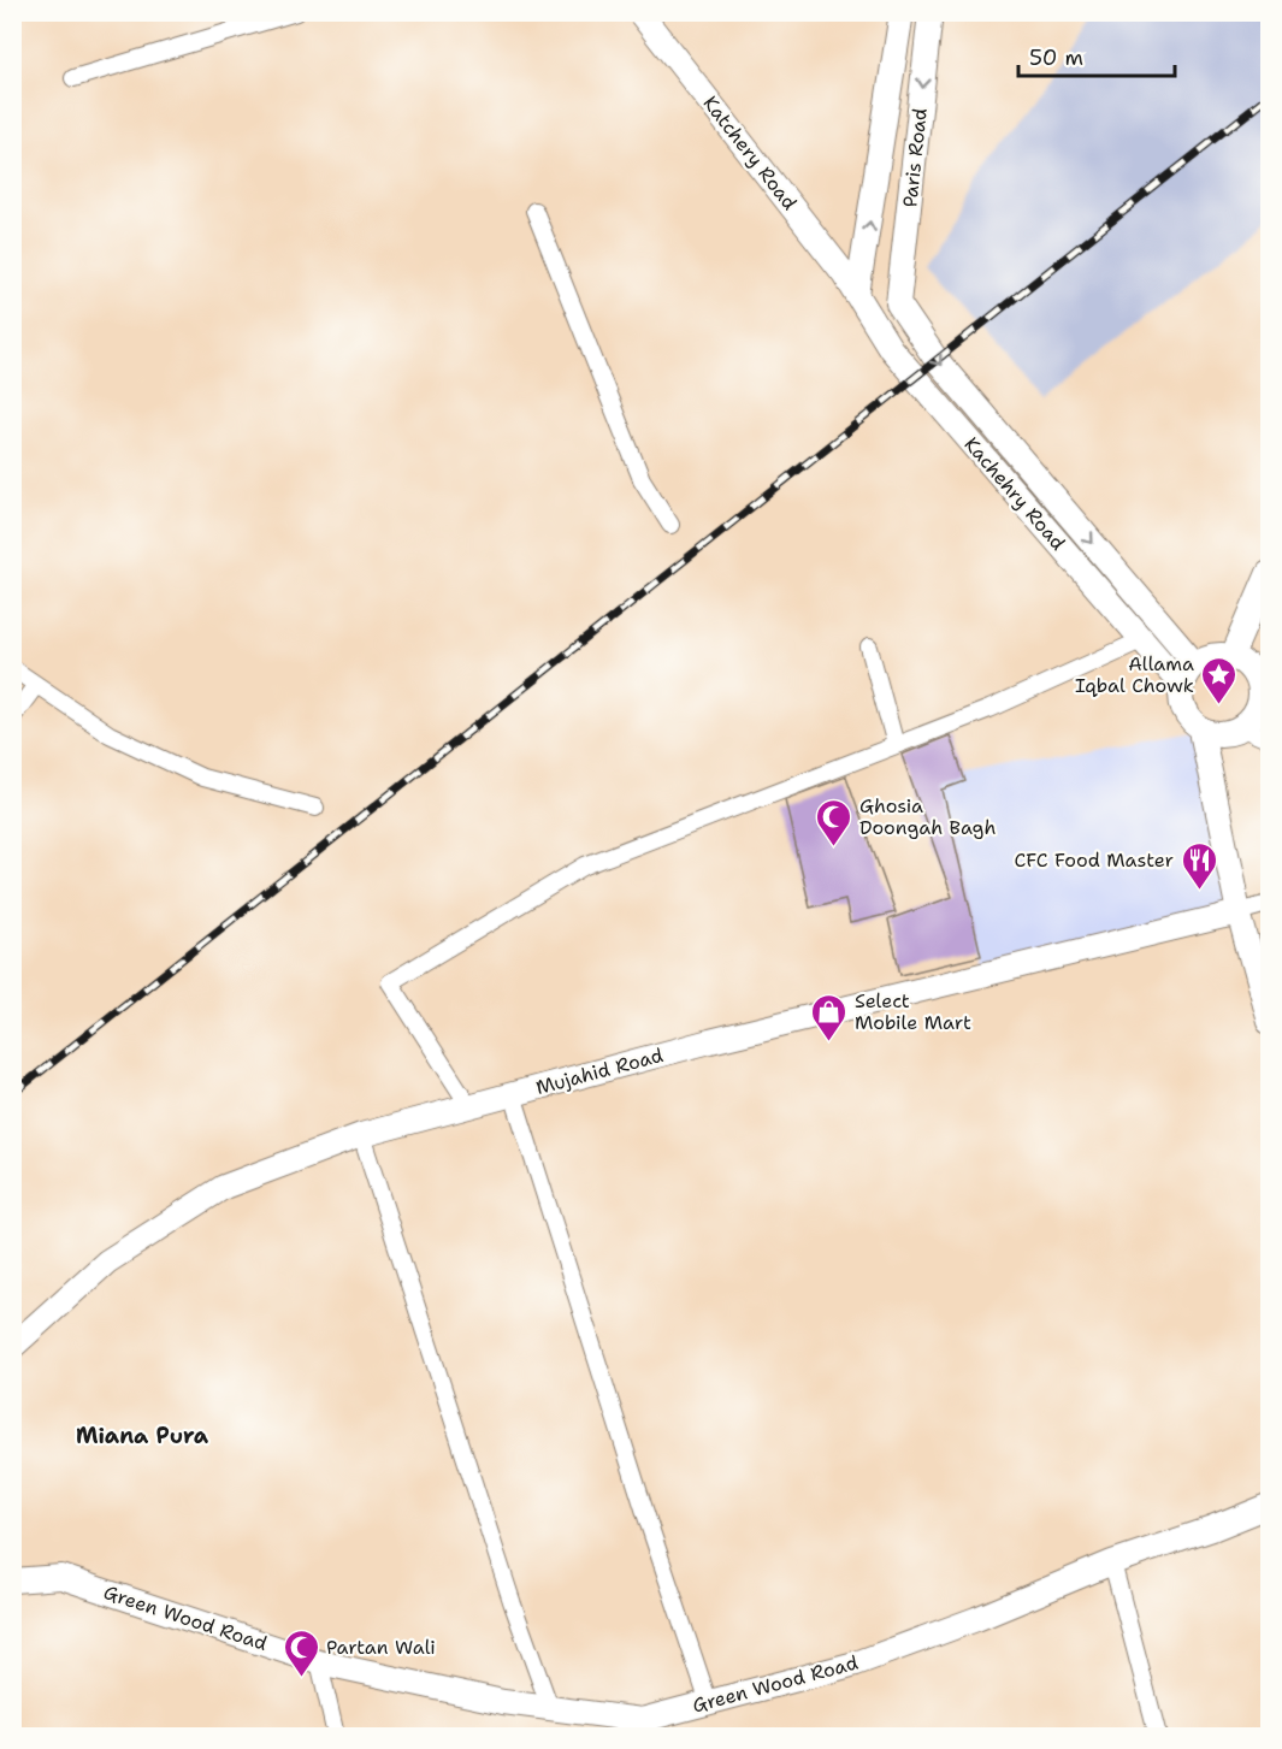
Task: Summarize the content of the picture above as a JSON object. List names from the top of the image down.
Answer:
{
  "streets": {
    "street": [
      "Katchery Road",
      "Paris Road",
      "Kachehry Road",
      "Mujahid Road",
      "Green Wood Road"
    ]
  },
  "crossings": [
    ["Katchery Road", "Paris Road"],
    ["Katchery Road", "Kachehry Road"],
    ["Paris Road", "Kachehry Road"]
  ],
  "districts": ["Miana Pura"],
  "places": {
    "place": ["Allama Iqbal Chowk"],
    "mosque": ["Ghosia Doongah Bagh", "Partan Wali"],
    "restaurant": ["CFC Food Master"],
    "shop": ["Select Mobile Mart"]
  },
  "scale_bar": "50 m"
}
